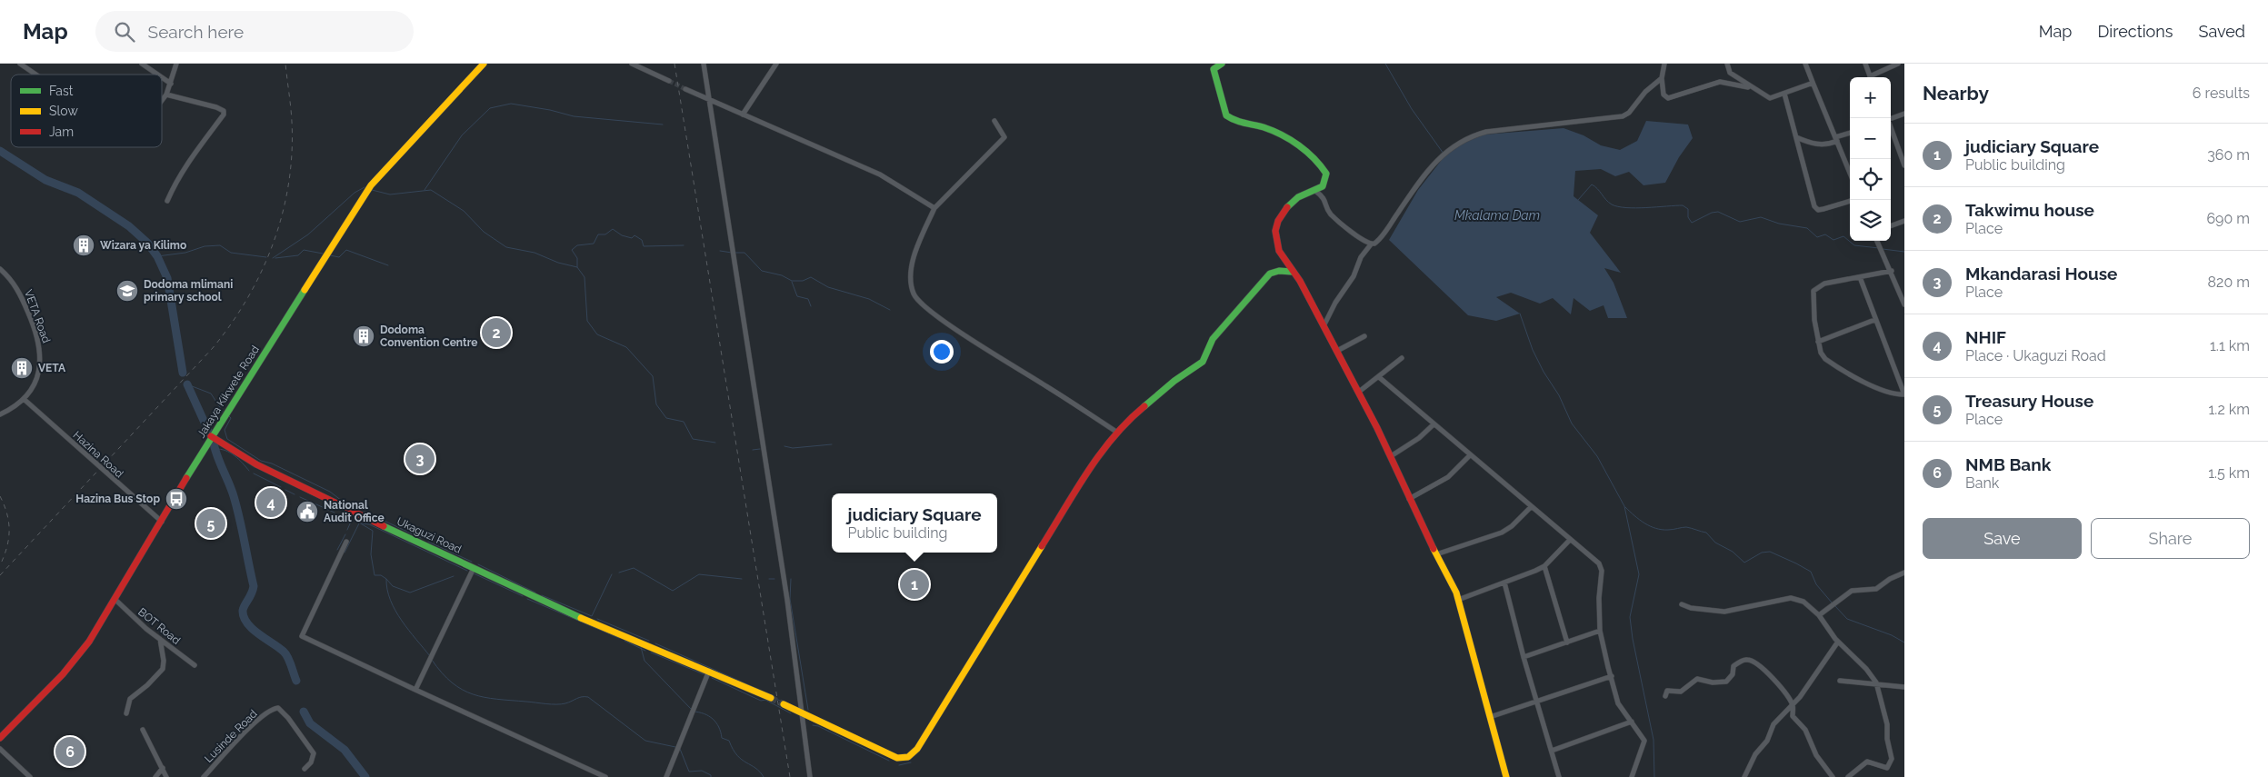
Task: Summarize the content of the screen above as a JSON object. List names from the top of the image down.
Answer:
{
  "streets": {
    "street": [
      "VETA Road",
      "Jakaya Kikwete Road",
      "Hazina Road",
      "Ukaguzi Road",
      "BOT Road",
      "Lusinde Road"
    ]
  },
  "crossings": [
    ["VETA Road", "Hazina Road"],
    ["Jakaya Kikwete Road", "Hazina Road"],
    ["Jakaya Kikwete Road", "Ukaguzi Road"],
    ["Jakaya Kikwete Road", "BOT Road"]
  ],
  "water": ["Mkalama Dam"],
  "places": {
    "building": ["Wizara ya Kilimo", "Dodoma Convention Centre", "VETA"],
    "school or university": ["Dodoma mlimani primary school"],
    "bus stop": ["Hazina Bus Stop"],
    "public building": ["National Audit Office"]
  },
  "legend": ["Fast", "Slow", "Jam"],
  "page": {
    "header": "Map",
    "search": "Search here",
    "nav": ["Map", "Directions", "Saved"],
    "heading": ["Nearby", "6 results"],
    "map_buttons": ["+", "−"],
    "list": [
      {
        "mark": "1",
        "name": "judiciary Square",
        "note": "Public building",
        "value": "360 m"
      },
      {
        "mark": "2",
        "name": "Takwimu house",
        "note": "Place",
        "value": "690 m"
      },
      {
        "mark": "3",
        "name": "Mkandarasi House",
        "note": "Place",
        "value": "820 m"
      },
      {
        "mark": "4",
        "name": "NHIF",
        "note": "Place · Ukaguzi Road",
        "value": "1.1 km"
      },
      {
        "mark": "5",
        "name": "Treasury House",
        "note": "Place",
        "value": "1.2 km"
      },
      {
        "mark": "6",
        "name": "NMB Bank",
        "note": "Bank",
        "value": "1.5 km"
      }
    ],
    "pins": [
      "2",
      "3",
      "4",
      "5",
      "1",
      "6"
    ],
    "popup": ["judiciary Square", "Public building"],
    "buttons": ["Save", "Share"]
  }
}
